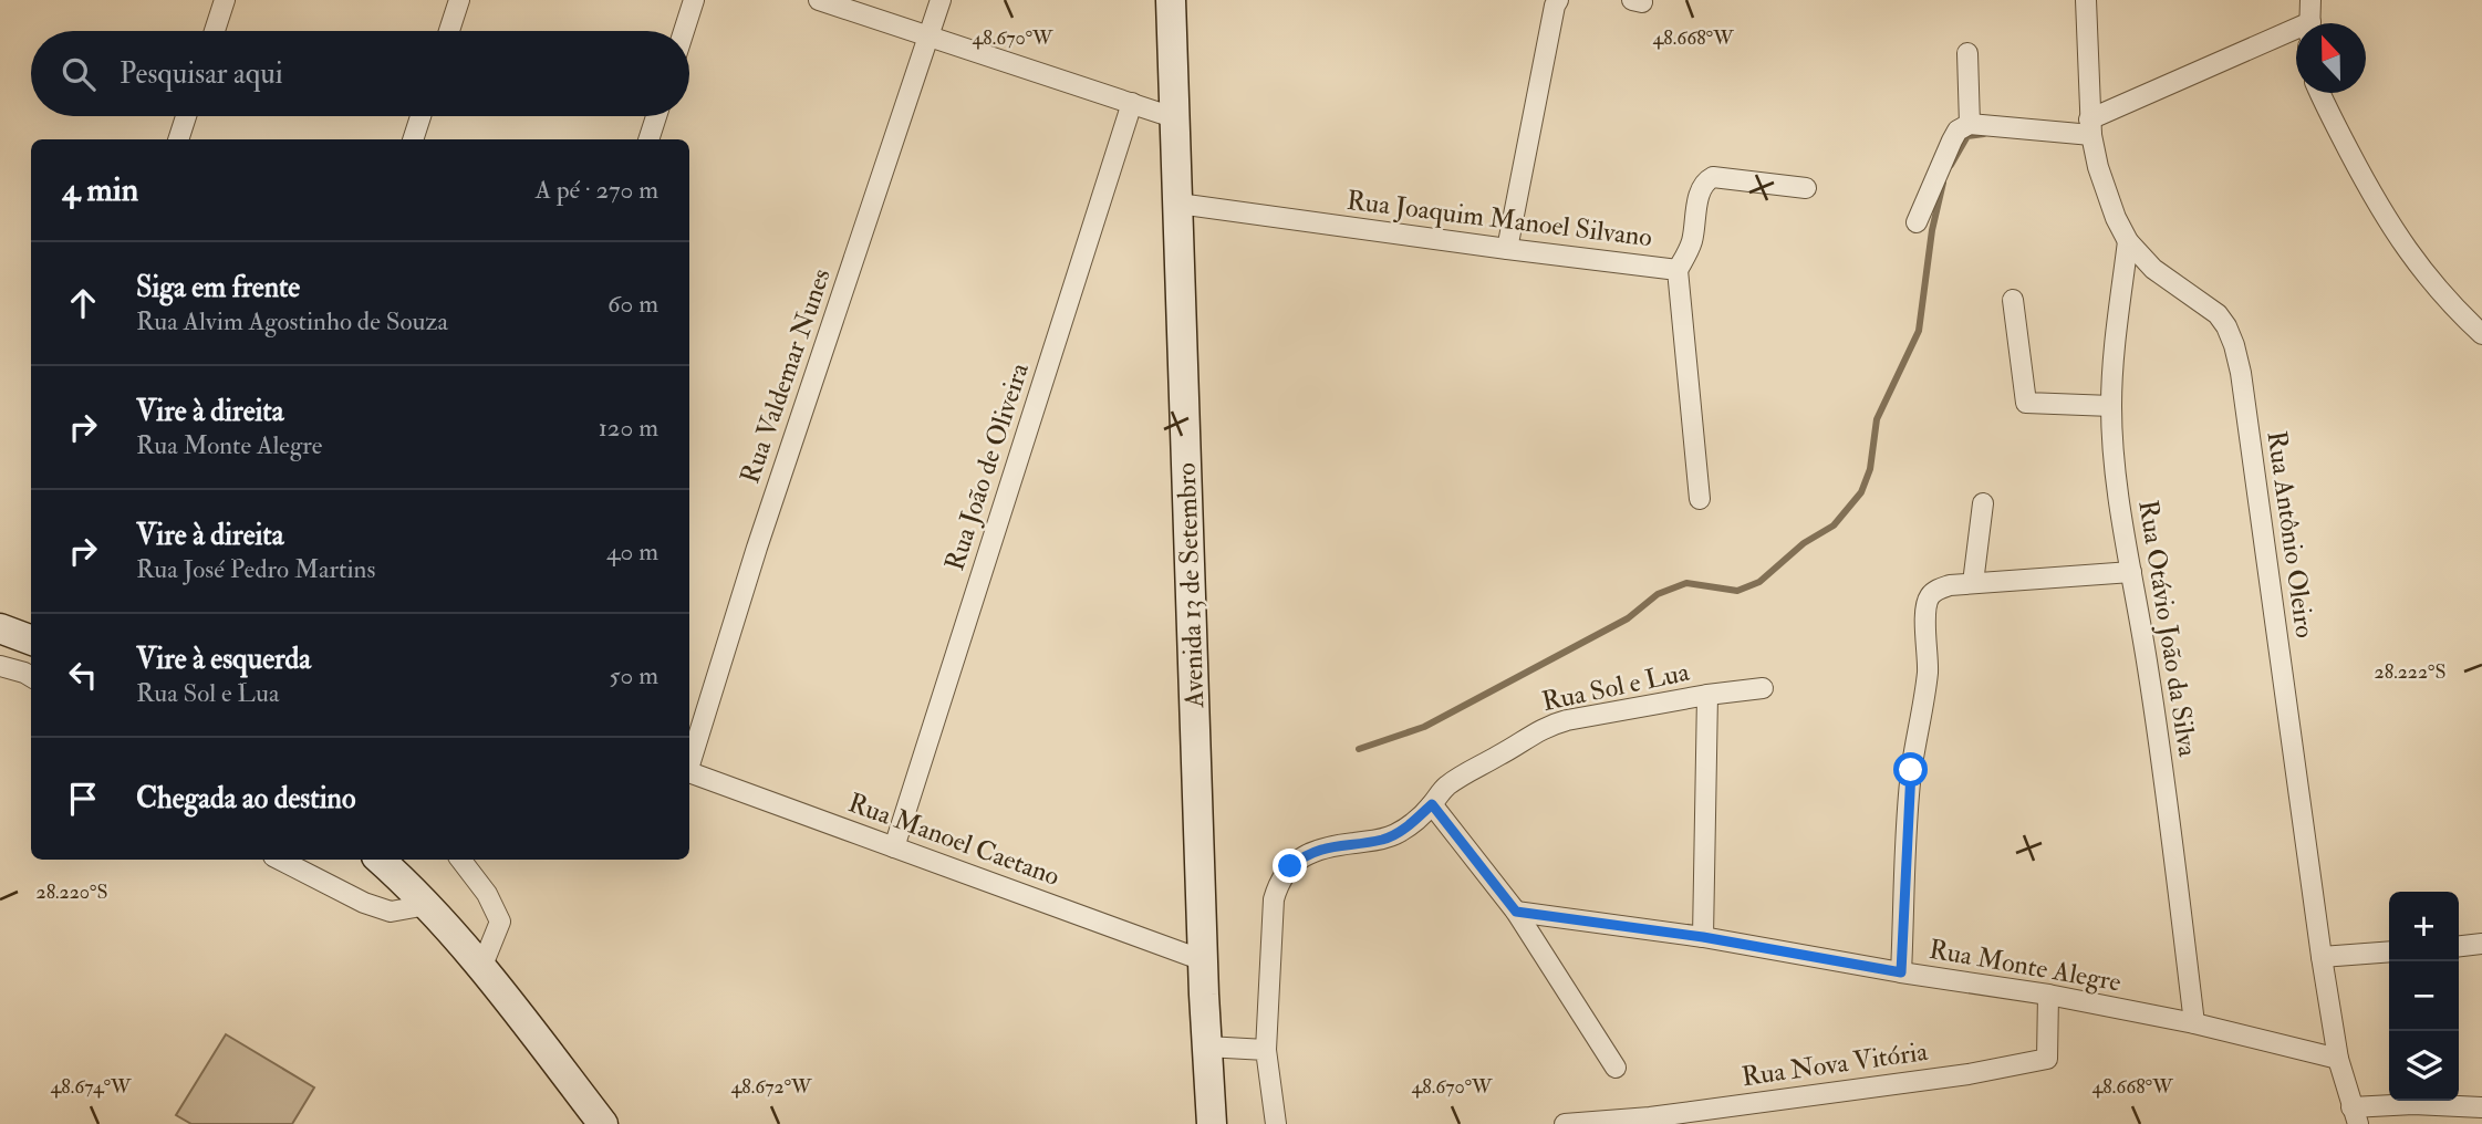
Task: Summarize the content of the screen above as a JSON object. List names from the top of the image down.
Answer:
{
  "streets": {
    "main road": ["Avenida 13 de Setembro"],
    "street": [
      "Rua Joaquim Manoel Silvano",
      "Rua Valdemar Nunes",
      "Rua João de Oliveira",
      "Rua Antônio Oleiro",
      "Rua Otávio João da Silva",
      "Rua Sol e Lua",
      "Rua Manoel Caetano",
      "Rua Monte Alegre",
      "Rua Nova Vitória"
    ]
  },
  "crossings": [
    ["Rua Joaquim Manoel Silvano", "Avenida 13 de Setembro"],
    ["Rua João de Oliveira", "Rua Manoel Caetano"],
    ["Rua Antônio Oleiro", "Rua Otávio João da Silva"],
    ["Rua Antônio Oleiro", "Rua Monte Alegre"],
    ["Avenida 13 de Setembro", "Rua Manoel Caetano"],
    ["Rua Otávio João da Silva", "Rua Monte Alegre"],
    ["Rua Sol e Lua", "Rua Monte Alegre"],
    ["Rua Monte Alegre", "Rua Nova Vitória"]
  ],
  "north": "top",
  "page": {
    "search": "Pesquisar aqui",
    "heading": ["4 min", "A pé · 270 m"],
    "list": [
      ["Siga em frente", "Rua Alvim Agostinho de Souza", "60 m"],
      ["Vire à direita", "Rua Monte Alegre", "120 m"],
      ["Vire à direita", "Rua José Pedro Martins", "40 m"],
      ["Vire à esquerda", "Rua Sol e Lua", "50 m"],
      "Chegada ao destino"
    ],
    "map_buttons": ["+", "−"]
  },
  "coordinates": [
    "48.670°W",
    "48.668°W",
    "28.222°S",
    "28.220°S",
    "48.674°W",
    "48.672°W"
  ]
}
